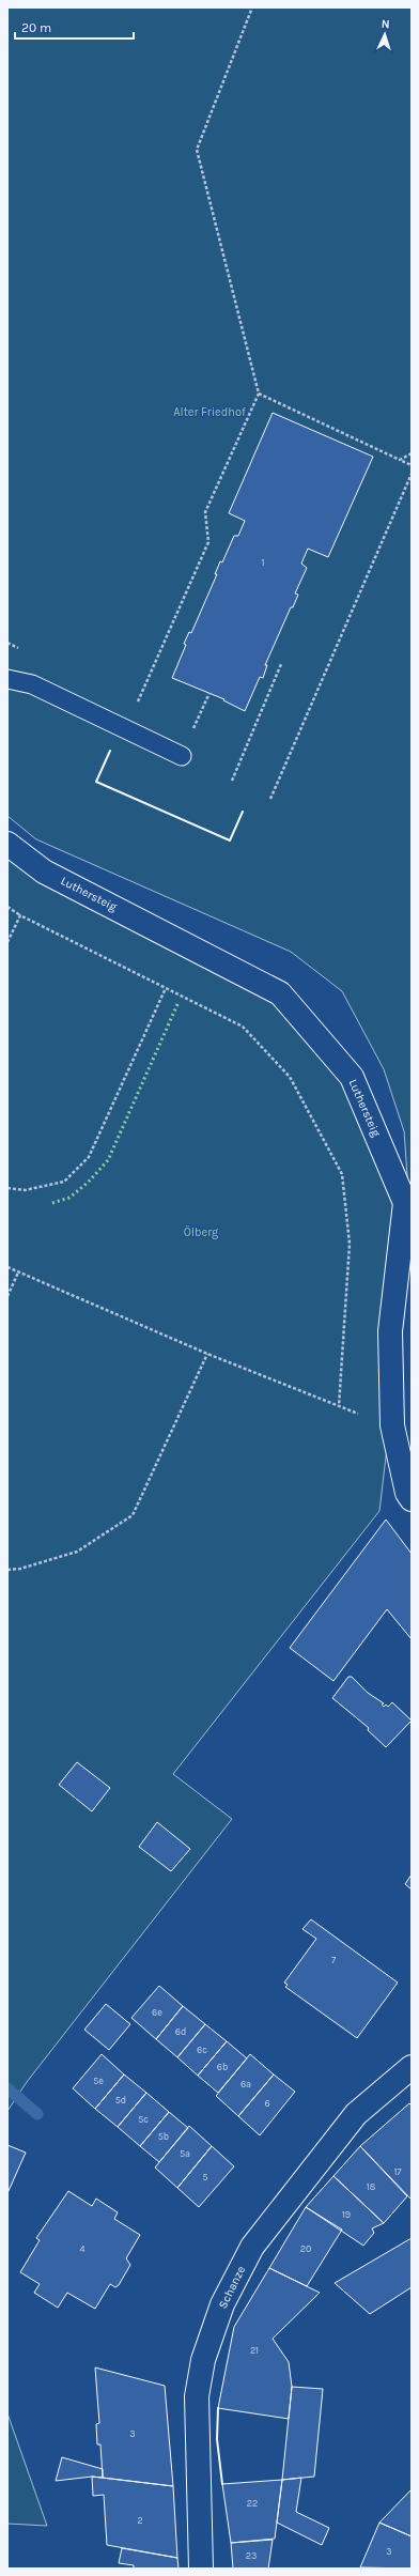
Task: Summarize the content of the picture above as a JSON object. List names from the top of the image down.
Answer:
{
  "streets": {
    "street": ["Luthersteig", "Schanze"]
  },
  "parks": ["Alter Friedhof", "Ölberg"],
  "house_numbers": [
    "1",
    "7",
    "6e",
    "6d",
    "6c",
    "6b",
    "5e",
    "6a",
    "5d",
    "6",
    "5c",
    "5b",
    "5a",
    "17",
    "5",
    "18",
    "19",
    "4",
    "20",
    "21",
    "3",
    "22",
    "2",
    "3",
    "23"
  ],
  "scale_bar": "20 m",
  "north": "top"
}
